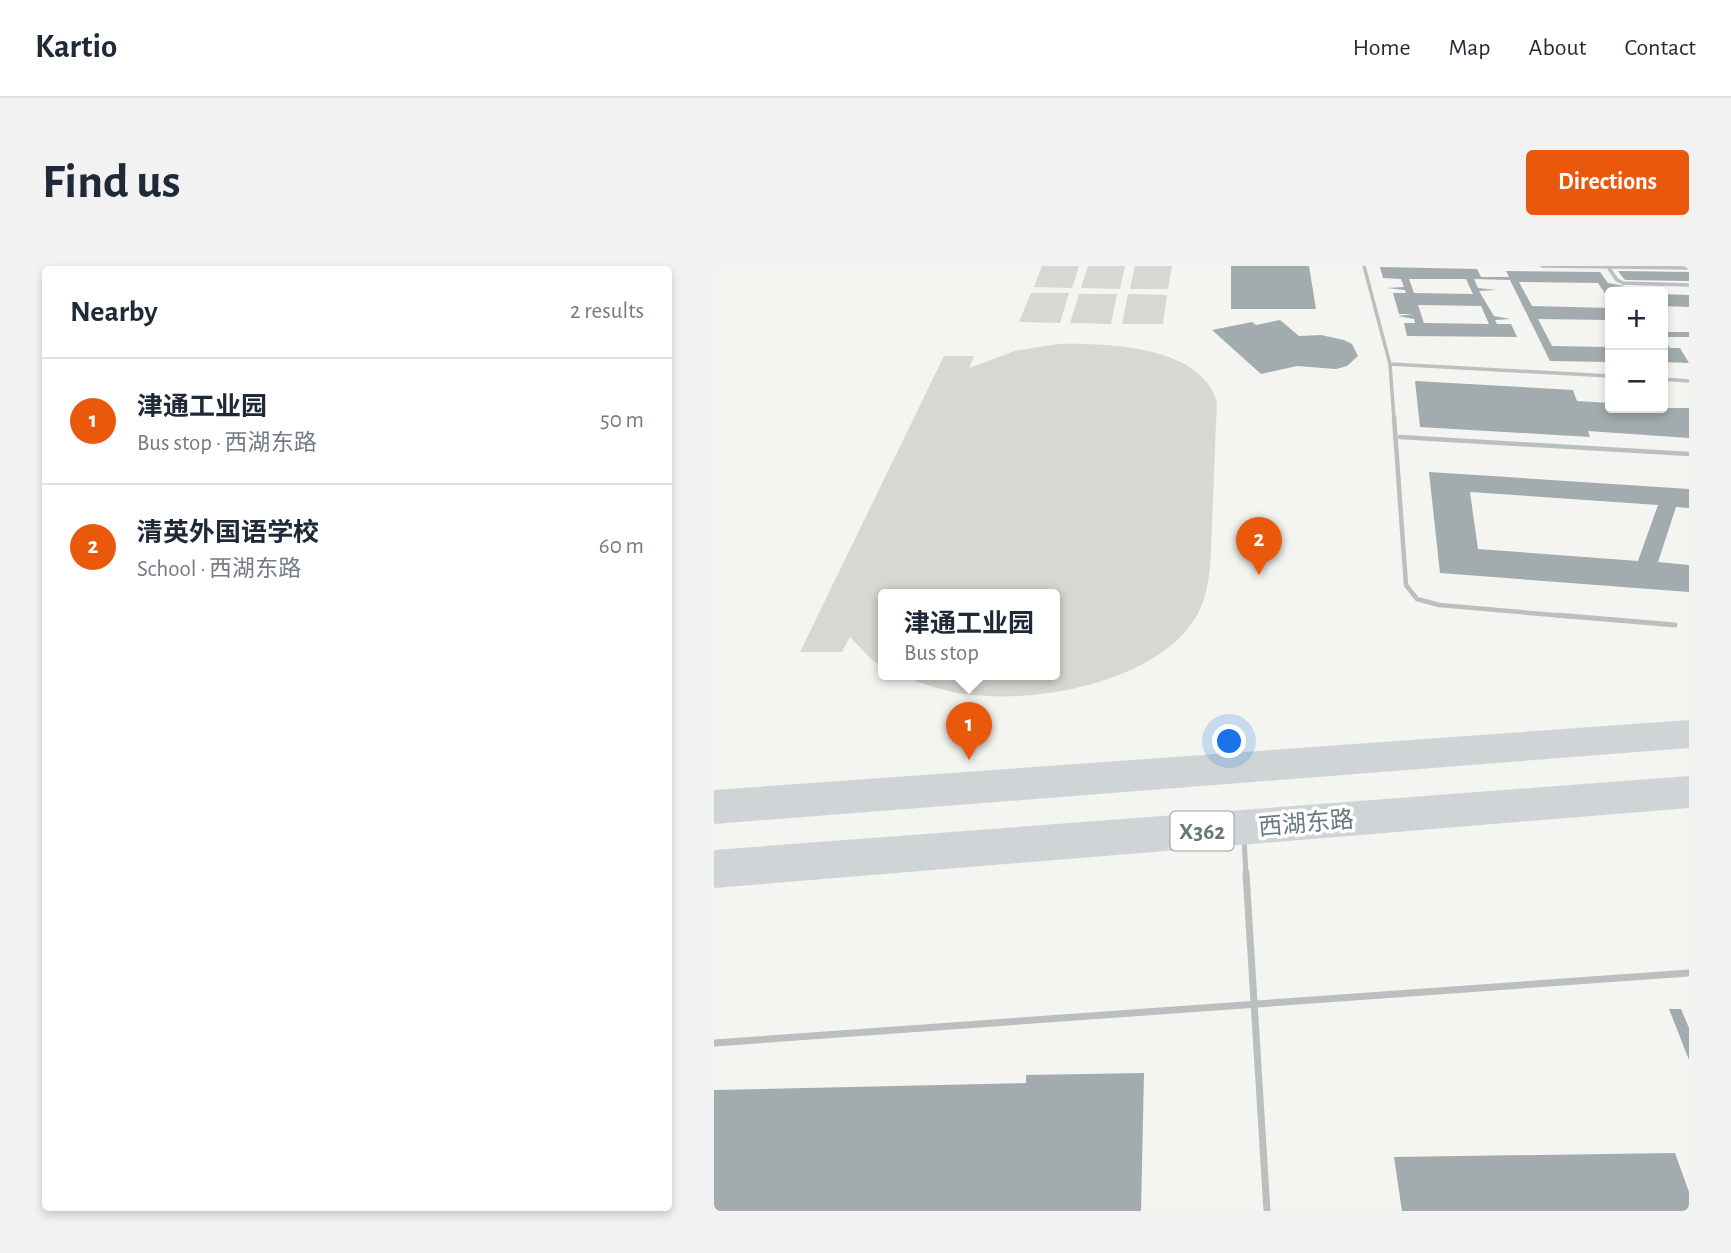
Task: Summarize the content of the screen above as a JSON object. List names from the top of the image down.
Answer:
{
  "streets": {
    "main road": ["西湖东路", "X362"]
  },
  "page": {
    "header": "Kartio",
    "nav": [
      "Home",
      "Map",
      "About",
      "Contact"
    ],
    "buttons": "Directions",
    "title": "Find us",
    "heading": ["Nearby", "2 results"],
    "map_buttons": ["+", "−"],
    "list": [
      {
        "mark": "1",
        "name": "津通工业园",
        "note": "Bus stop · 西湖东路",
        "value": "50 m"
      },
      {
        "mark": "2",
        "name": "清英外国语学校",
        "note": "School · 西湖东路",
        "value": "60 m"
      }
    ],
    "pins": ["2", "1"],
    "popup": ["津通工业园", "Bus stop"]
  }
}
